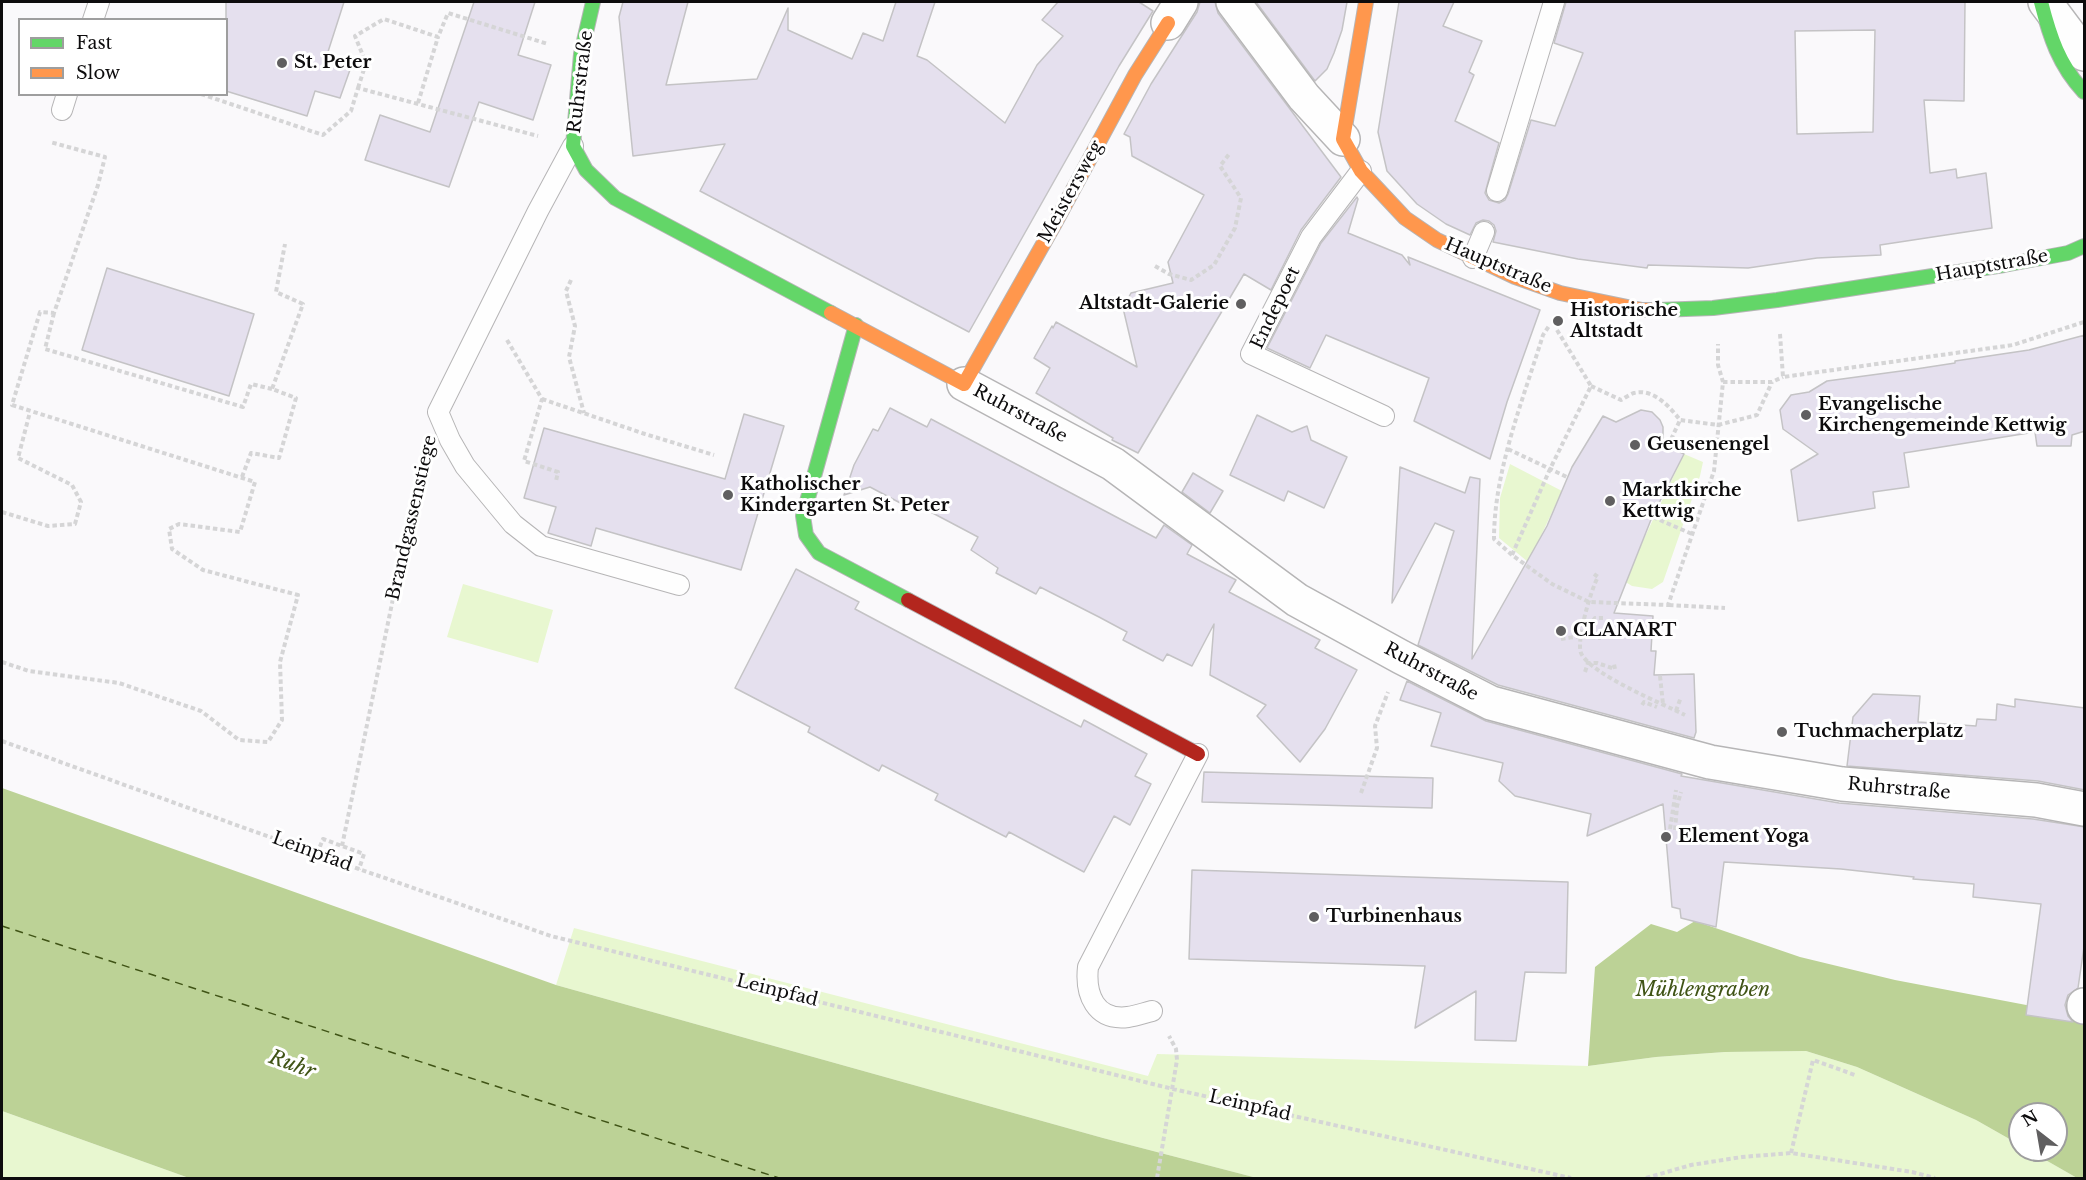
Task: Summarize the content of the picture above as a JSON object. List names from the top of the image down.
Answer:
{
  "streets": {
    "street": ["Ruhrstraße", "Meistersweg", "Hauptstraße"],
    "lane": ["Endepoet", "Brandgassenstiege"],
    "path": ["Leinpfad"]
  },
  "crossings": [
    ["Ruhrstraße", "Meistersweg"],
    ["Ruhrstraße", "Brandgassenstiege"],
    ["Hauptstraße", "Endepoet"]
  ],
  "water": ["Mühlengraben", "Ruhr"],
  "places": [
    "St. Peter",
    "Altstadt-Galerie",
    "Historische Altstadt",
    "Evangelische Kirchengemeinde Kettwig",
    "Geusenengel",
    "Katholischer Kindergarten St. Peter",
    "Marktkirche Kettwig",
    "CLANART",
    "Tuchmacherplatz",
    "Element Yoga",
    "Turbinenhaus"
  ],
  "legend": ["Fast", "Slow"],
  "north": "top left"
}
